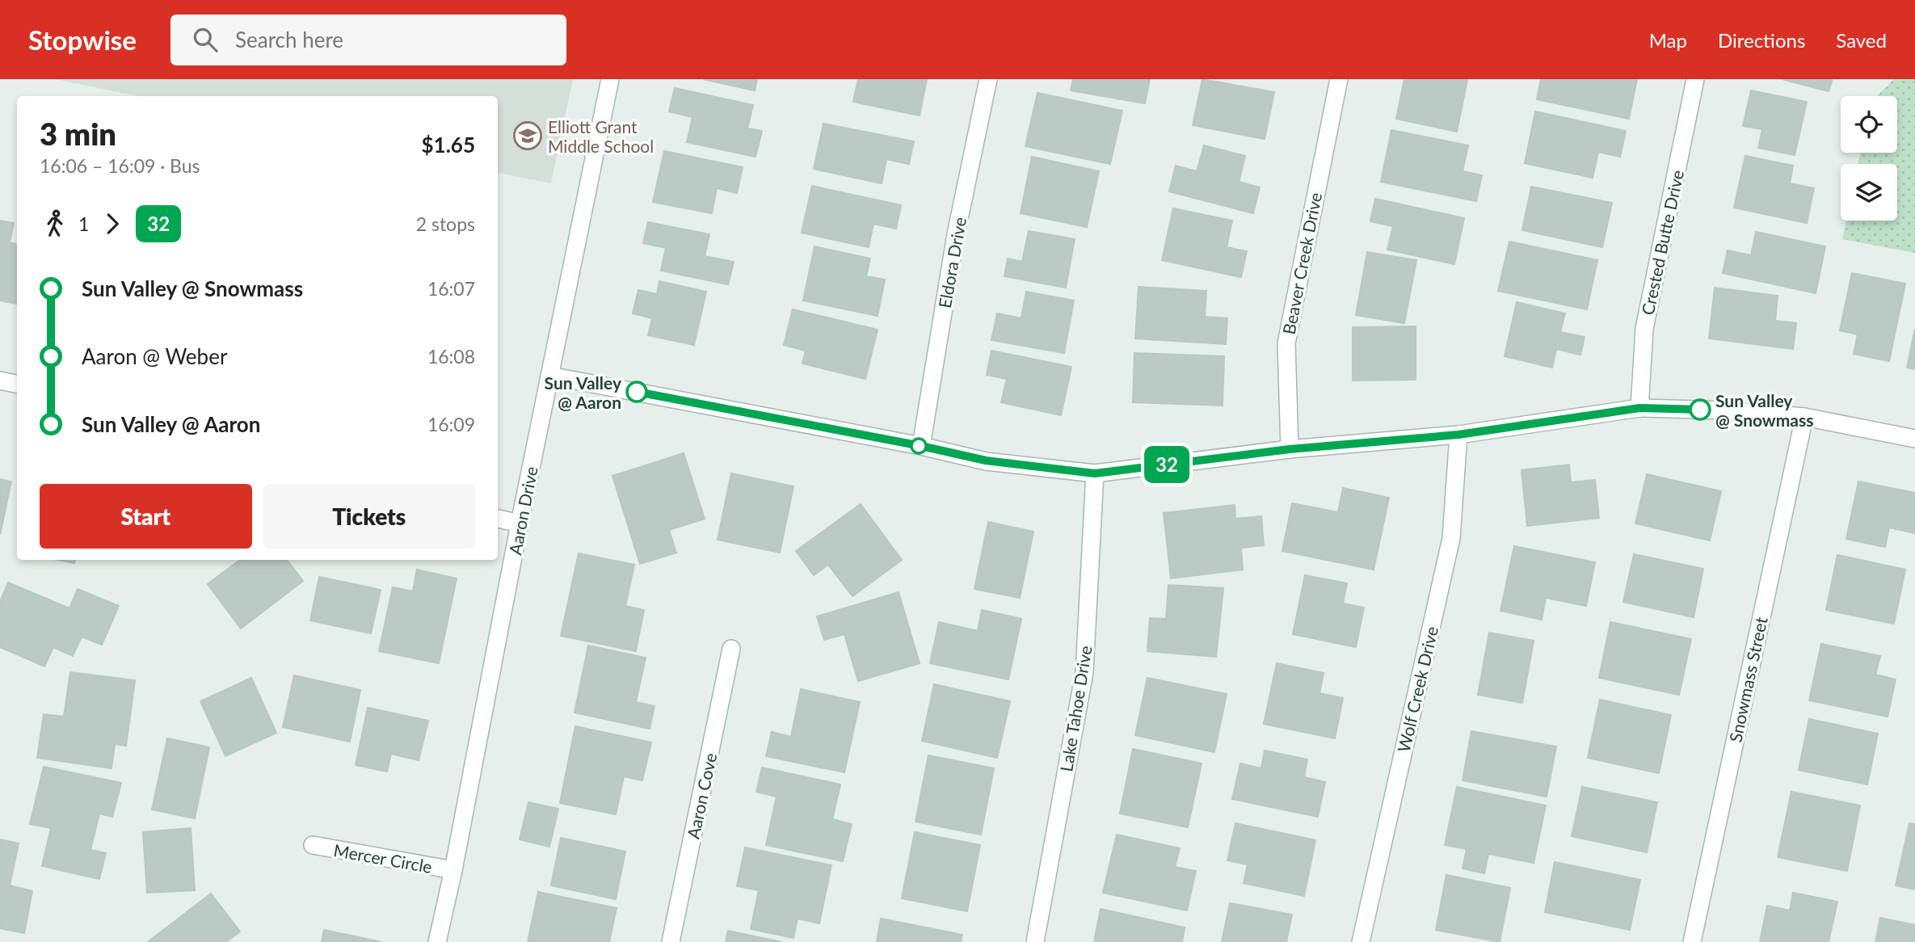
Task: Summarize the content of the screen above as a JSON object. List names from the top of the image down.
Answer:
{
  "streets": {
    "street": [
      "Crested Butte Drive",
      "Eldora Drive",
      "Beaver Creek Drive",
      "Aaron Drive",
      "Snowmass Street",
      "Wolf Creek Drive",
      "Lake Tahoe Drive",
      "Aaron Cove",
      "Mercer Circle"
    ]
  },
  "crossings": [
    ["Aaron Drive", "Mercer Circle"]
  ],
  "places": {
    "school or university": ["Elliott Grant Middle School"],
    "other": ["Sun Valley @ Aaron", "Sun Valley @ Snowmass"]
  },
  "lines": ["bus line 32"],
  "page": {
    "header": "Stopwise",
    "search": "Search here",
    "nav": ["Map", "Directions", "Saved"],
    "on_map": "32",
    "heading": ["3 min", "16:06 – 16:09 · Bus", "$1.65"],
    "legs": ["1", "32", "2 stops"],
    "list": [
      {
        "name": "Sun Valley @ Snowmass",
        "value": "16:07"
      },
      {
        "name": "Aaron @ Weber",
        "value": "16:08"
      },
      {
        "name": "Sun Valley @ Aaron",
        "value": "16:09"
      }
    ],
    "buttons": ["Start", "Tickets"]
  }
}
